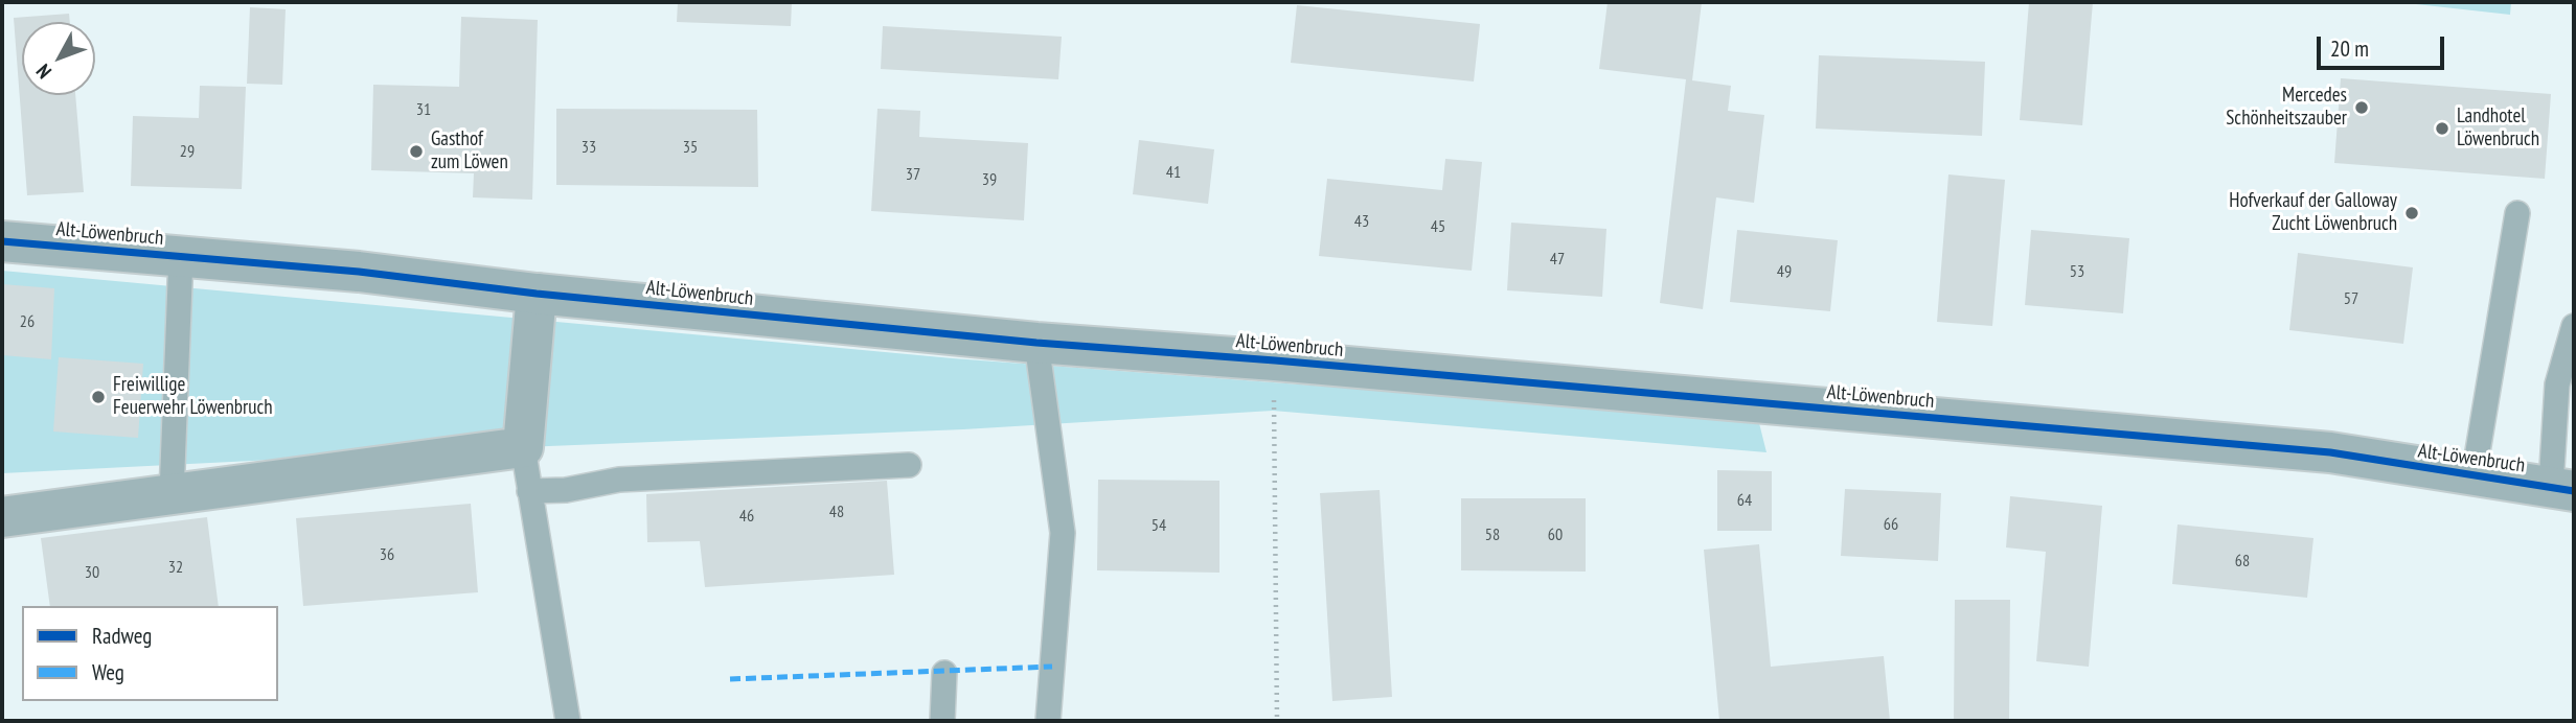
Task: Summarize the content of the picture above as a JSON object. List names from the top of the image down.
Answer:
{
  "streets": {
    "street": ["Alt-Löwenbruch"]
  },
  "places": [
    "Mercedes Schönheitszauber",
    "Landhotel Löwenbruch",
    "Gasthof zum Löwen",
    "Hofverkauf der Galloway Zucht Löwenbruch",
    "Freiwillige Feuerwehr Löwenbruch"
  ],
  "house_numbers": [
    "31",
    "33",
    "35",
    "29",
    "41",
    "37",
    "39",
    "43",
    "45",
    "47",
    "49",
    "53",
    "57",
    "26",
    "64",
    "48",
    "46",
    "66",
    "54",
    "58",
    "60",
    "36",
    "68",
    "32",
    "30"
  ],
  "legend": ["Radweg", "Weg"],
  "scale_bar": "20 m",
  "north": "bottom left"
}
